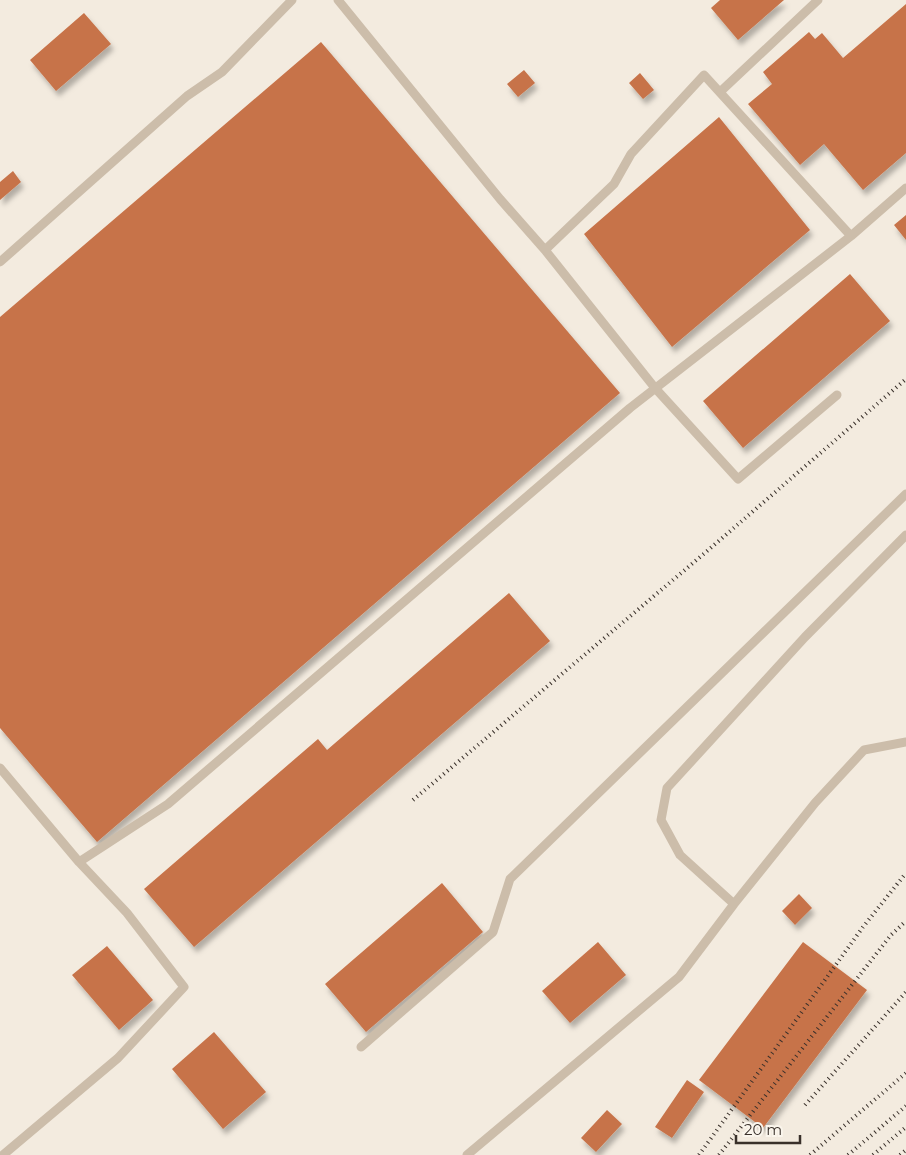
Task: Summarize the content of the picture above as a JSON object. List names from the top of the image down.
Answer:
{
  "scale_bar": "20 m"
}
